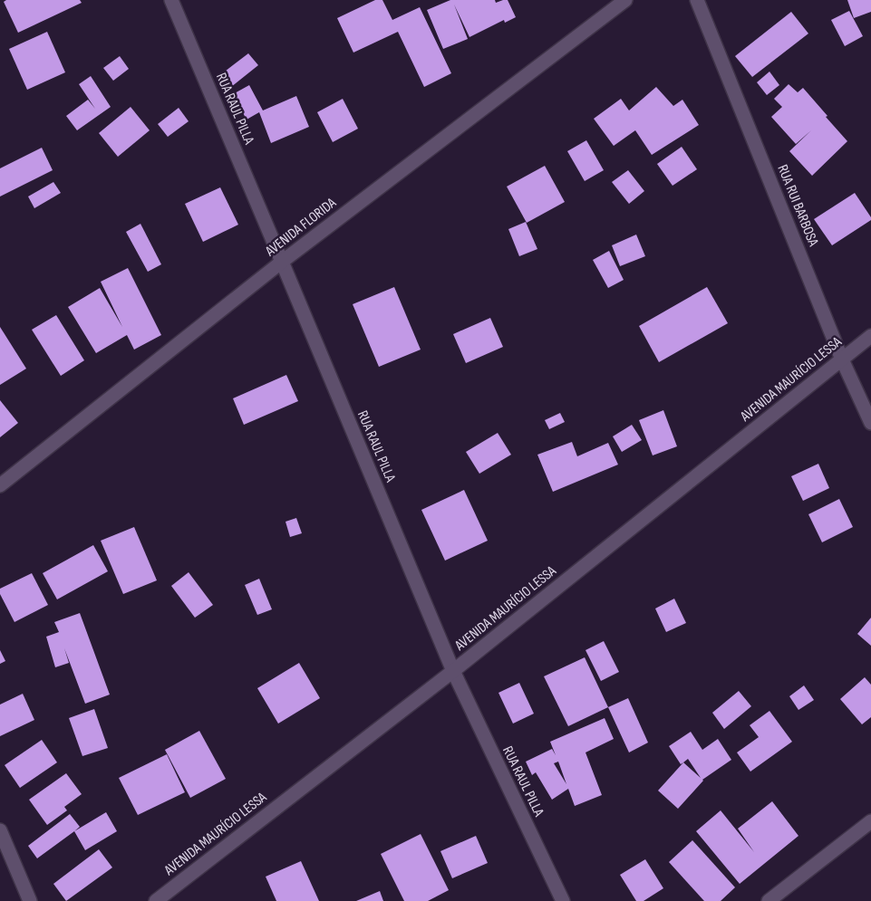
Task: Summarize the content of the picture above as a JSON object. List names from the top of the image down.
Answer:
{
  "streets": {
    "street": [
      "RUA RAUL PILLA",
      "RUA RUI BARBOSA",
      "AVENIDA FLORIDA",
      "AVENIDA MAURÍCIO LESSA"
    ]
  },
  "crossings": [
    ["RUA RAUL PILLA", "AVENIDA FLORIDA"],
    ["RUA RAUL PILLA", "AVENIDA MAURÍCIO LESSA"],
    ["RUA RUI BARBOSA", "AVENIDA MAURÍCIO LESSA"]
  ]
}
